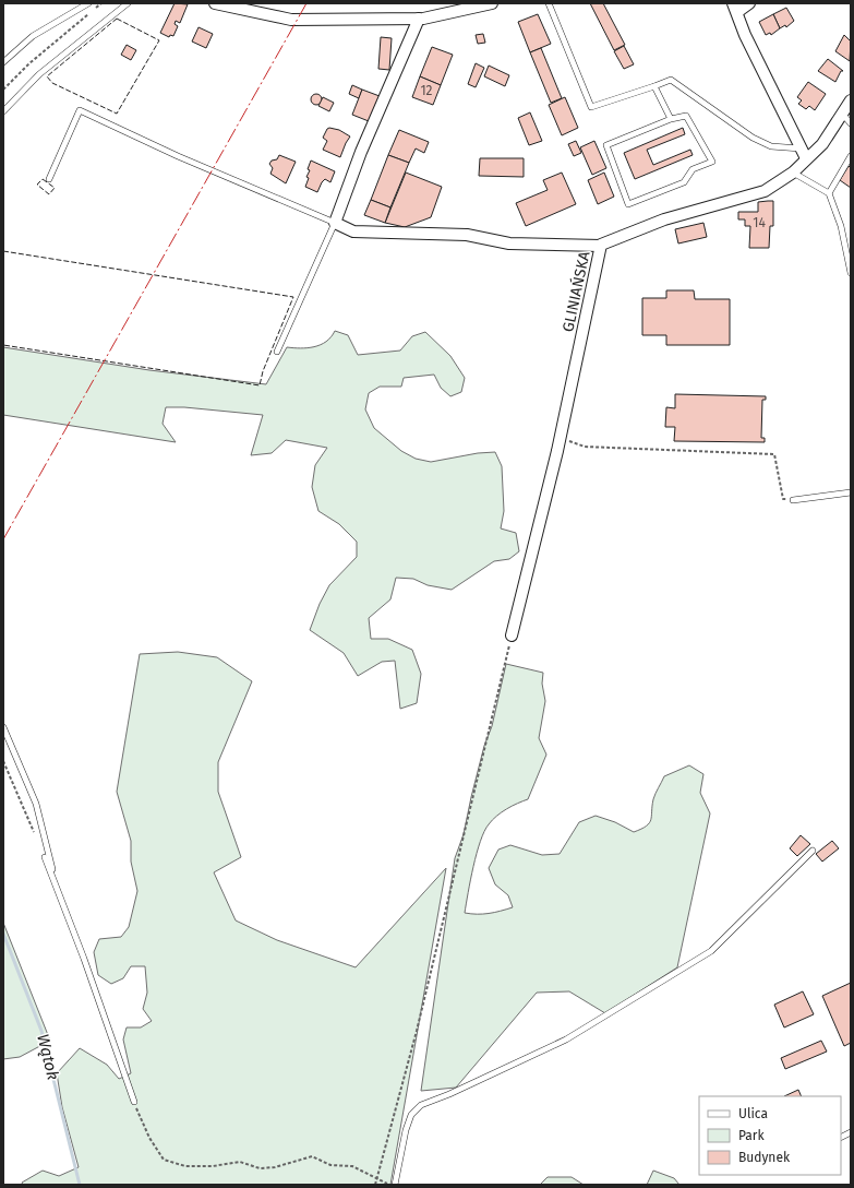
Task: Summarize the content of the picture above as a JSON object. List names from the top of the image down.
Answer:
{
  "streets": {
    "street": ["GLINIAŃSKA"]
  },
  "water": ["Wątok"],
  "house_numbers": ["12", "14"],
  "legend": ["Ulica", "Park", "Budynek"]
}
